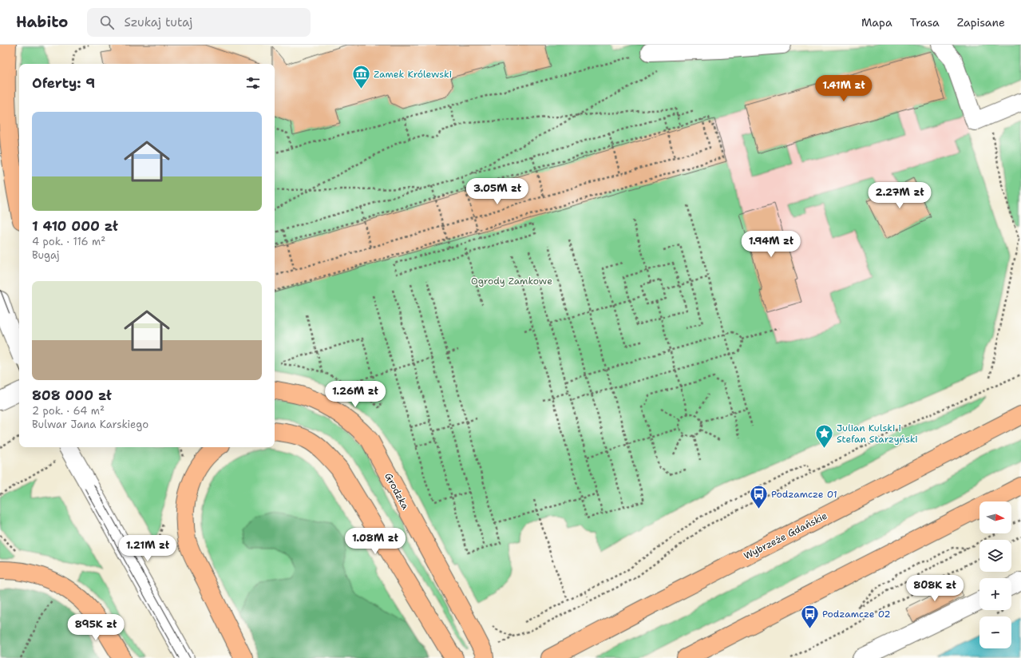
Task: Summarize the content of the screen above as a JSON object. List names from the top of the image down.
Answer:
{
  "streets": {
    "main road": ["Grodzka", "Wybrzeże Gdańskie"]
  },
  "parks": ["Ogrody Zamkowe"],
  "places": {
    "museum": ["Zamek Królewski"],
    "place": ["Julian Kulski i Stefan Starzyński"],
    "bus stop": ["Podzamcze 01", "Podzamcze 02"]
  },
  "north": "right",
  "page": {
    "header": "Habito",
    "search": "Szukaj tutaj",
    "nav": ["Mapa", "Trasa", "Zapisane"],
    "heading": "Oferty: 9",
    "price": [
      "1.41M zł",
      "3.05M zł",
      "2.27M zł",
      "1.94M zł",
      "1.26M zł",
      "1.08M zł",
      "1.21M zł",
      "808K zł",
      "895K zł"
    ],
    "list": [
      {
        "name": "1 410 000 zł",
        "note": "4 pok. · 116 m² · Bugaj"
      },
      {
        "name": "808 000 zł",
        "note": "2 pok. · 64 m² · Bulwar Jana Karskiego"
      }
    ],
    "map_buttons": ["+", "−"]
  }
}
